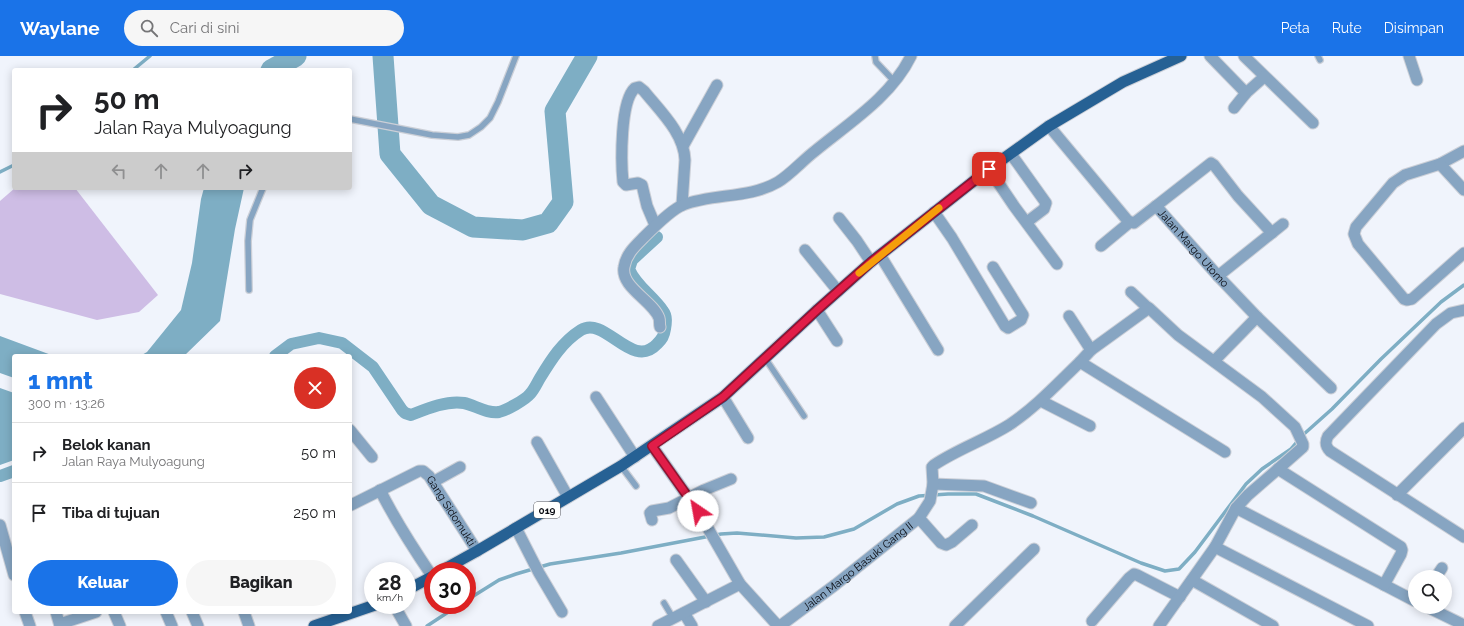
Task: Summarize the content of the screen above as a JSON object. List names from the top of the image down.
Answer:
{
  "streets": {
    "main road": ["019"],
    "street": ["Jalan Margo Utomo", "Gang Sidomukti", "Jalan Margo Basuki Gang II"]
  },
  "crossings": [
    ["019", "Gang Sidomukti"]
  ],
  "page": {
    "header": "Waylane",
    "search": "Cari di sini",
    "nav": ["Peta", "Rute", "Disimpan"],
    "turn": ["50 m", "Jalan Raya Mulyoagung"],
    "heading": ["1 mnt", "300 m · 13:26"],
    "list": [
      {
        "name": "Belok kanan",
        "note": "Jalan Raya Mulyoagung",
        "value": "50 m"
      },
      {
        "name": "Tiba di tujuan",
        "value": "250 m"
      }
    ],
    "buttons": ["Keluar", "Bagikan"],
    "speed": "28 km/h",
    "limit": "30"
  }
}
